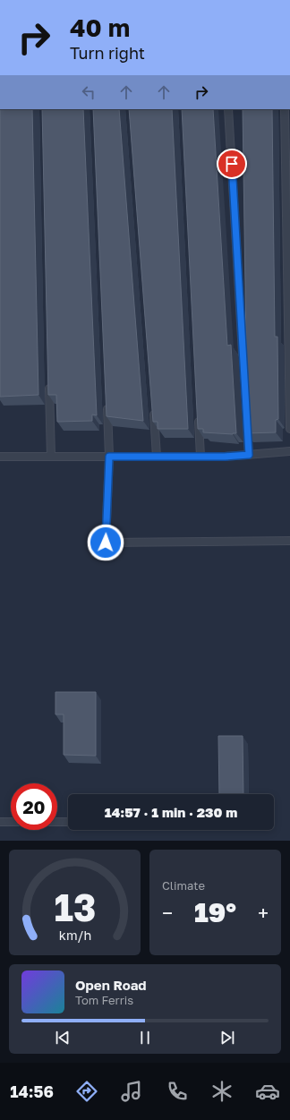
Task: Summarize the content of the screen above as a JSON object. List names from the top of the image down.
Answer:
{
  "page": {
    "turn": ["40 m", "Turn right"],
    "limit": "20",
    "trip": "14:57 · 1 min · 230 m",
    "tile": "Climate",
    "heat": ["−", "19°", "+"],
    "song": ["Open Road", "Tom Ferris"],
    "tabs": "14:56",
    "gauge": ["13", "km/h"]
  }
}
